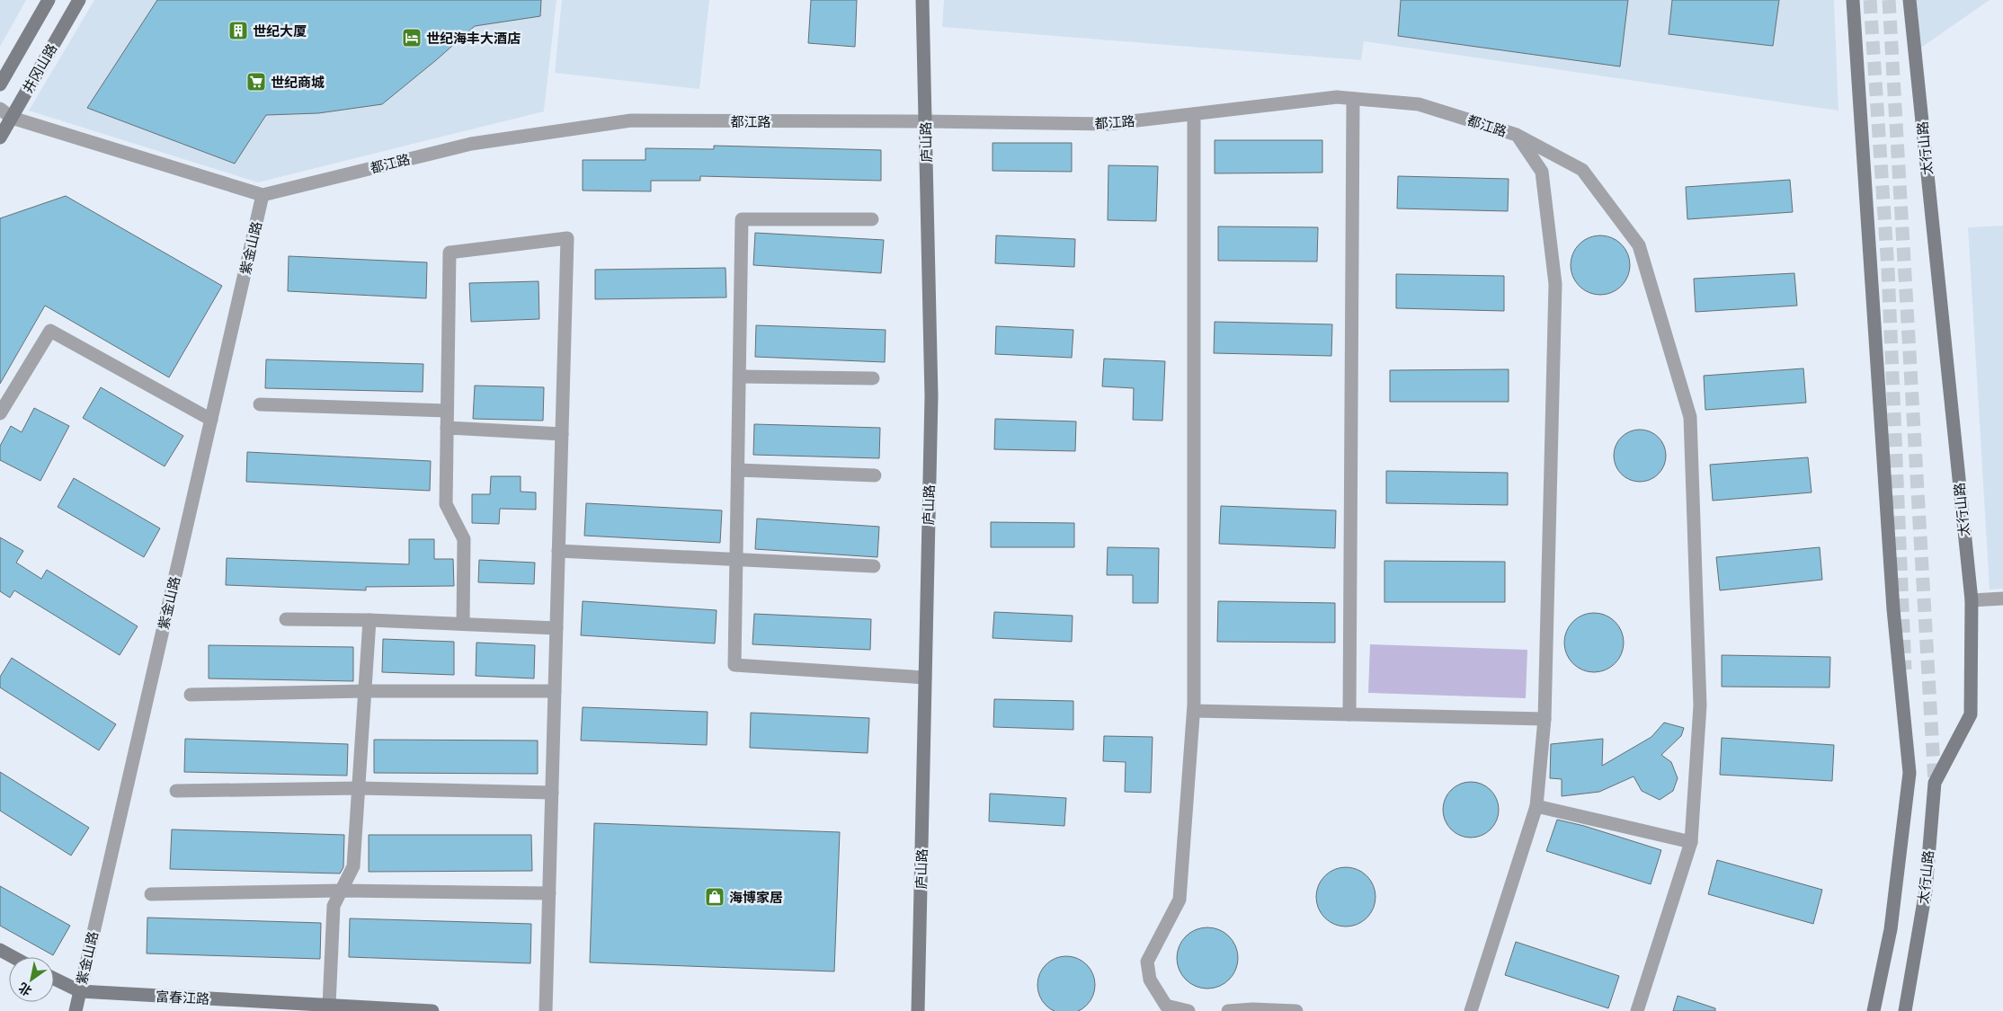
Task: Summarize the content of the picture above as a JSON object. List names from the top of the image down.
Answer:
{
  "streets": {
    "main road": [
      "井冈山路",
      "庐山路",
      "太行山路",
      "紫金山路",
      "富春江路"
    ],
    "street": ["都江路"]
  },
  "crossings": [
    ["都江路", "庐山路"],
    ["都江路", "紫金山路"],
    ["紫金山路", "富春江路"]
  ],
  "places": {
    "building": ["世纪大厦"],
    "hotel": ["世纪海丰大酒店"],
    "supermarket": ["世纪商城"],
    "shop": ["海博家居"]
  },
  "north": "bottom left"
}
